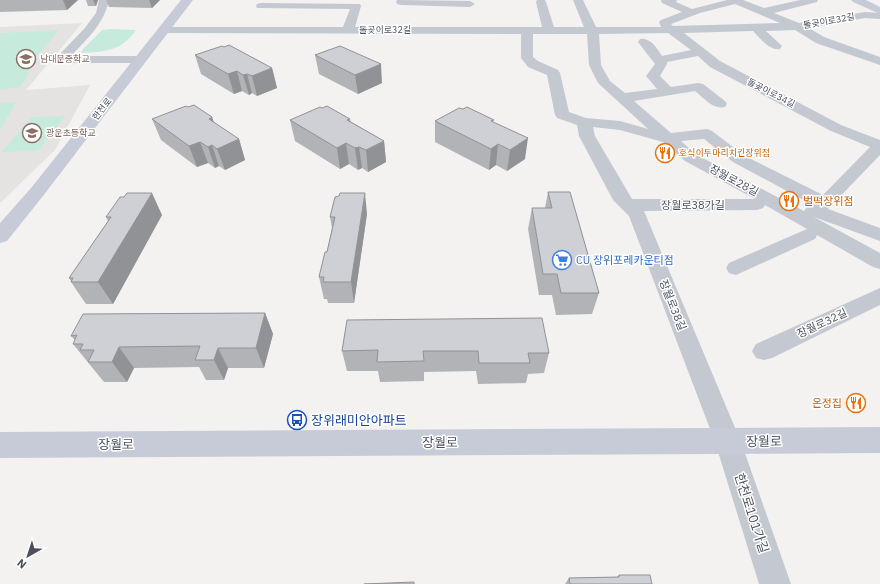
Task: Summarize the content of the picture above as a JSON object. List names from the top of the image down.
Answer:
{
  "streets": {
    "main road": ["한천로", "장월로"],
    "street": [
      "돌곶이로32길",
      "돌곶이로34길",
      "장월로28길",
      "장월로38가길",
      "장월로38길",
      "장월로32길",
      "한천로101가길"
    ]
  },
  "crossings": [
    ["돌곶이로32길", "돌곶이로34길"],
    ["돌곶이로32길", "한천로"],
    ["돌곶이로32길", "장월로28길"],
    ["장월로38가길", "장월로38길"],
    ["장월로38길", "장월로"],
    ["장월로38길", "한천로101가길"],
    ["장월로", "한천로101가길"]
  ],
  "places": {
    "school or university": ["남대문중학교", "광운초등학교"],
    "restaurant": ["호식이두마리치킨장위점", "벌떡장위점", "온정집"],
    "supermarket": ["CU 장위포레카운티점"],
    "bus stop": ["장위래미안아파트"]
  },
  "north": "bottom left"
}
